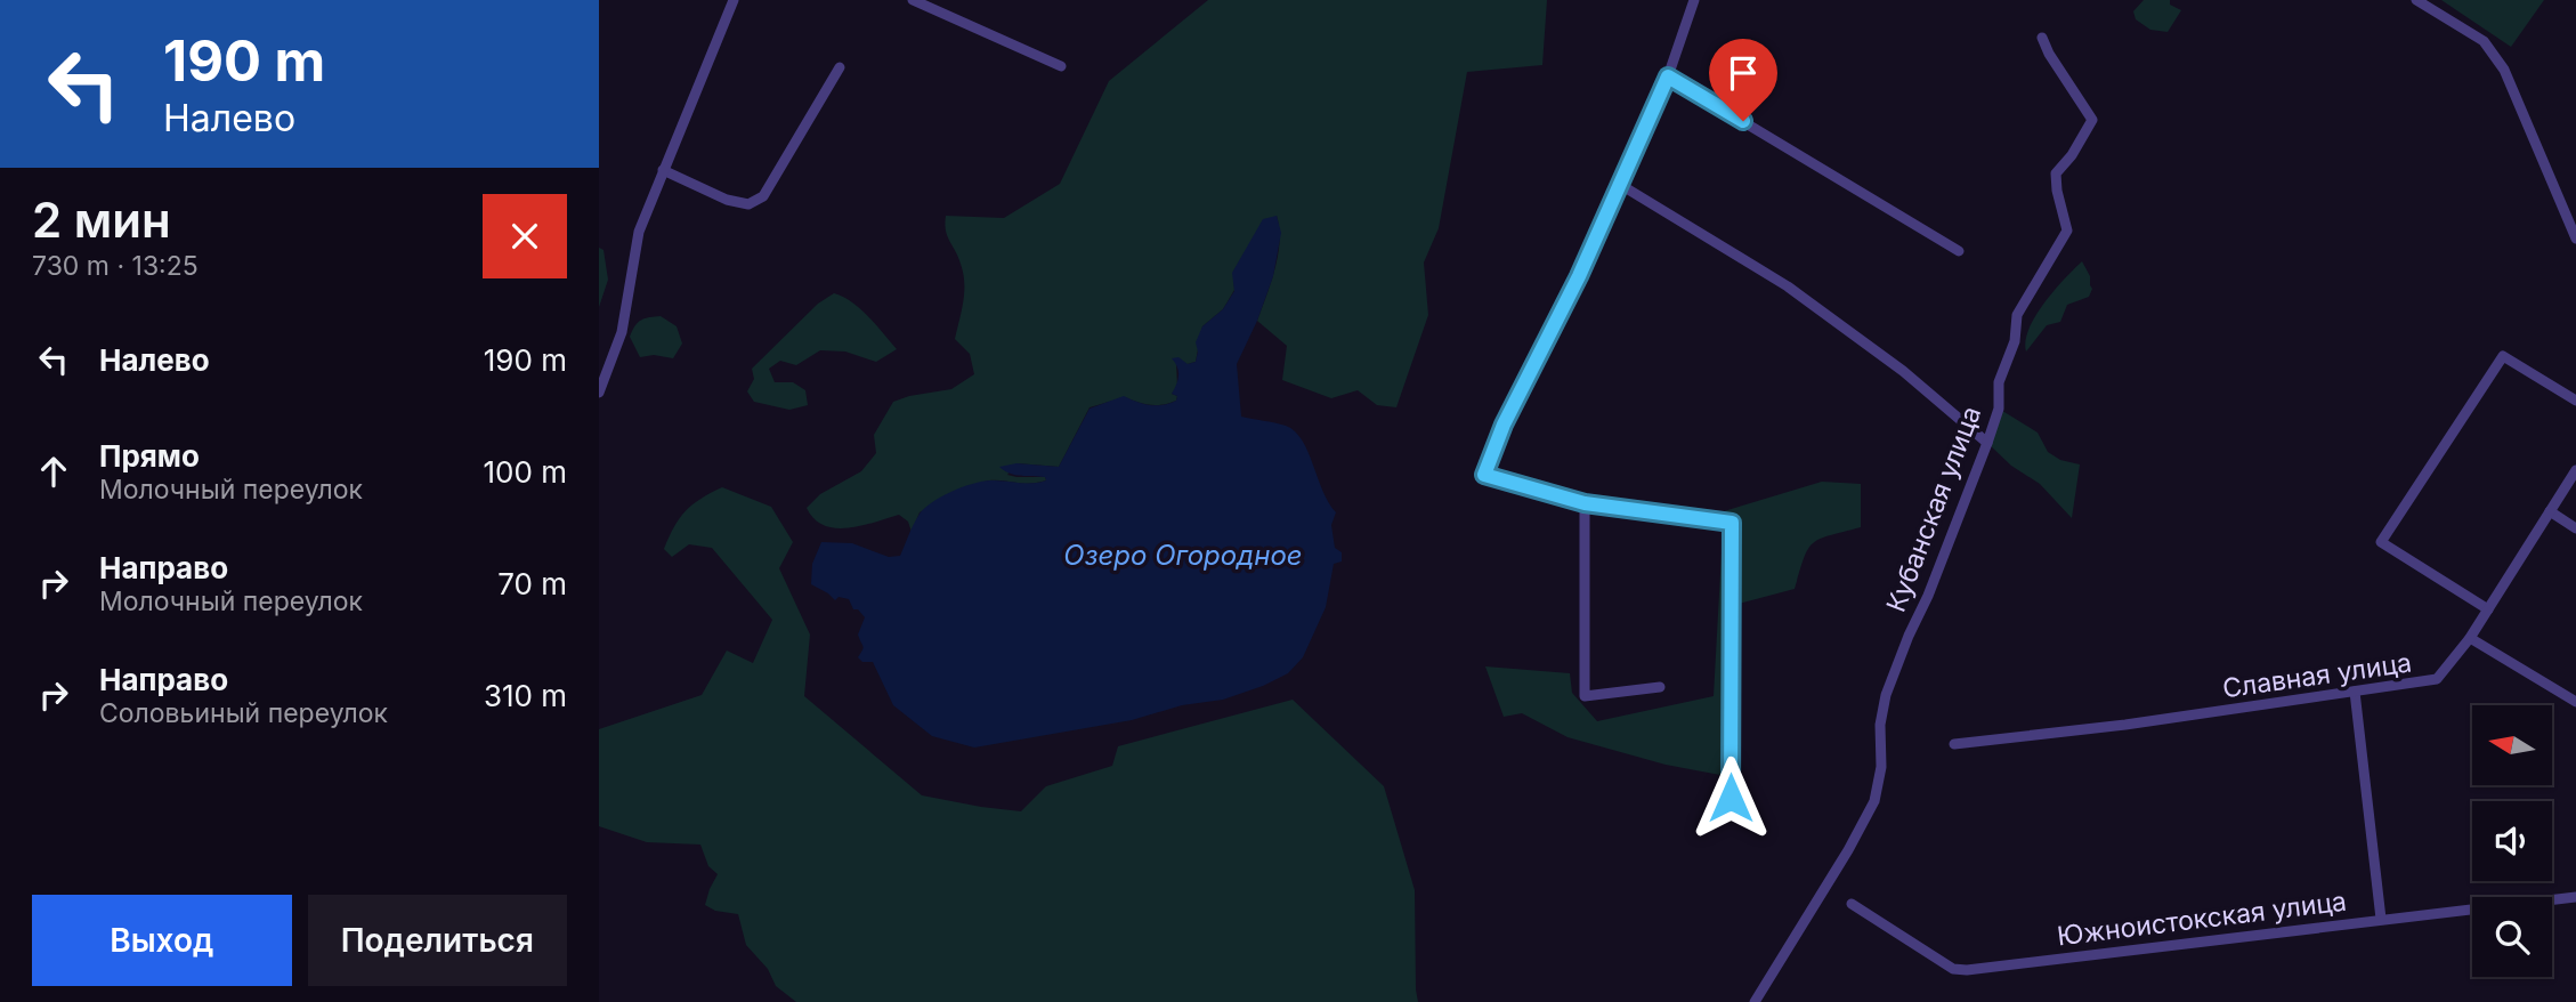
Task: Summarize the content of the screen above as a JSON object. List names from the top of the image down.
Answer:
{
  "streets": {
    "street": ["Кубанская улица", "Славная улица", "Южноистокская улица"]
  },
  "water": ["Озеро Огородное"],
  "north": "left",
  "page": {
    "turn": ["190 m", "Налево"],
    "heading": ["2 мин", "730 m · 13:25"],
    "list": [
      {
        "name": "Налево",
        "value": "190 m"
      },
      {
        "name": "Прямо",
        "note": "Молочный переулок",
        "value": "100 m"
      },
      {
        "name": "Направо",
        "note": "Молочный переулок",
        "value": "70 m"
      },
      {
        "name": "Направо",
        "note": "Соловьиный переулок",
        "value": "310 m"
      }
    ],
    "buttons": ["Выход", "Поделиться"]
  }
}
